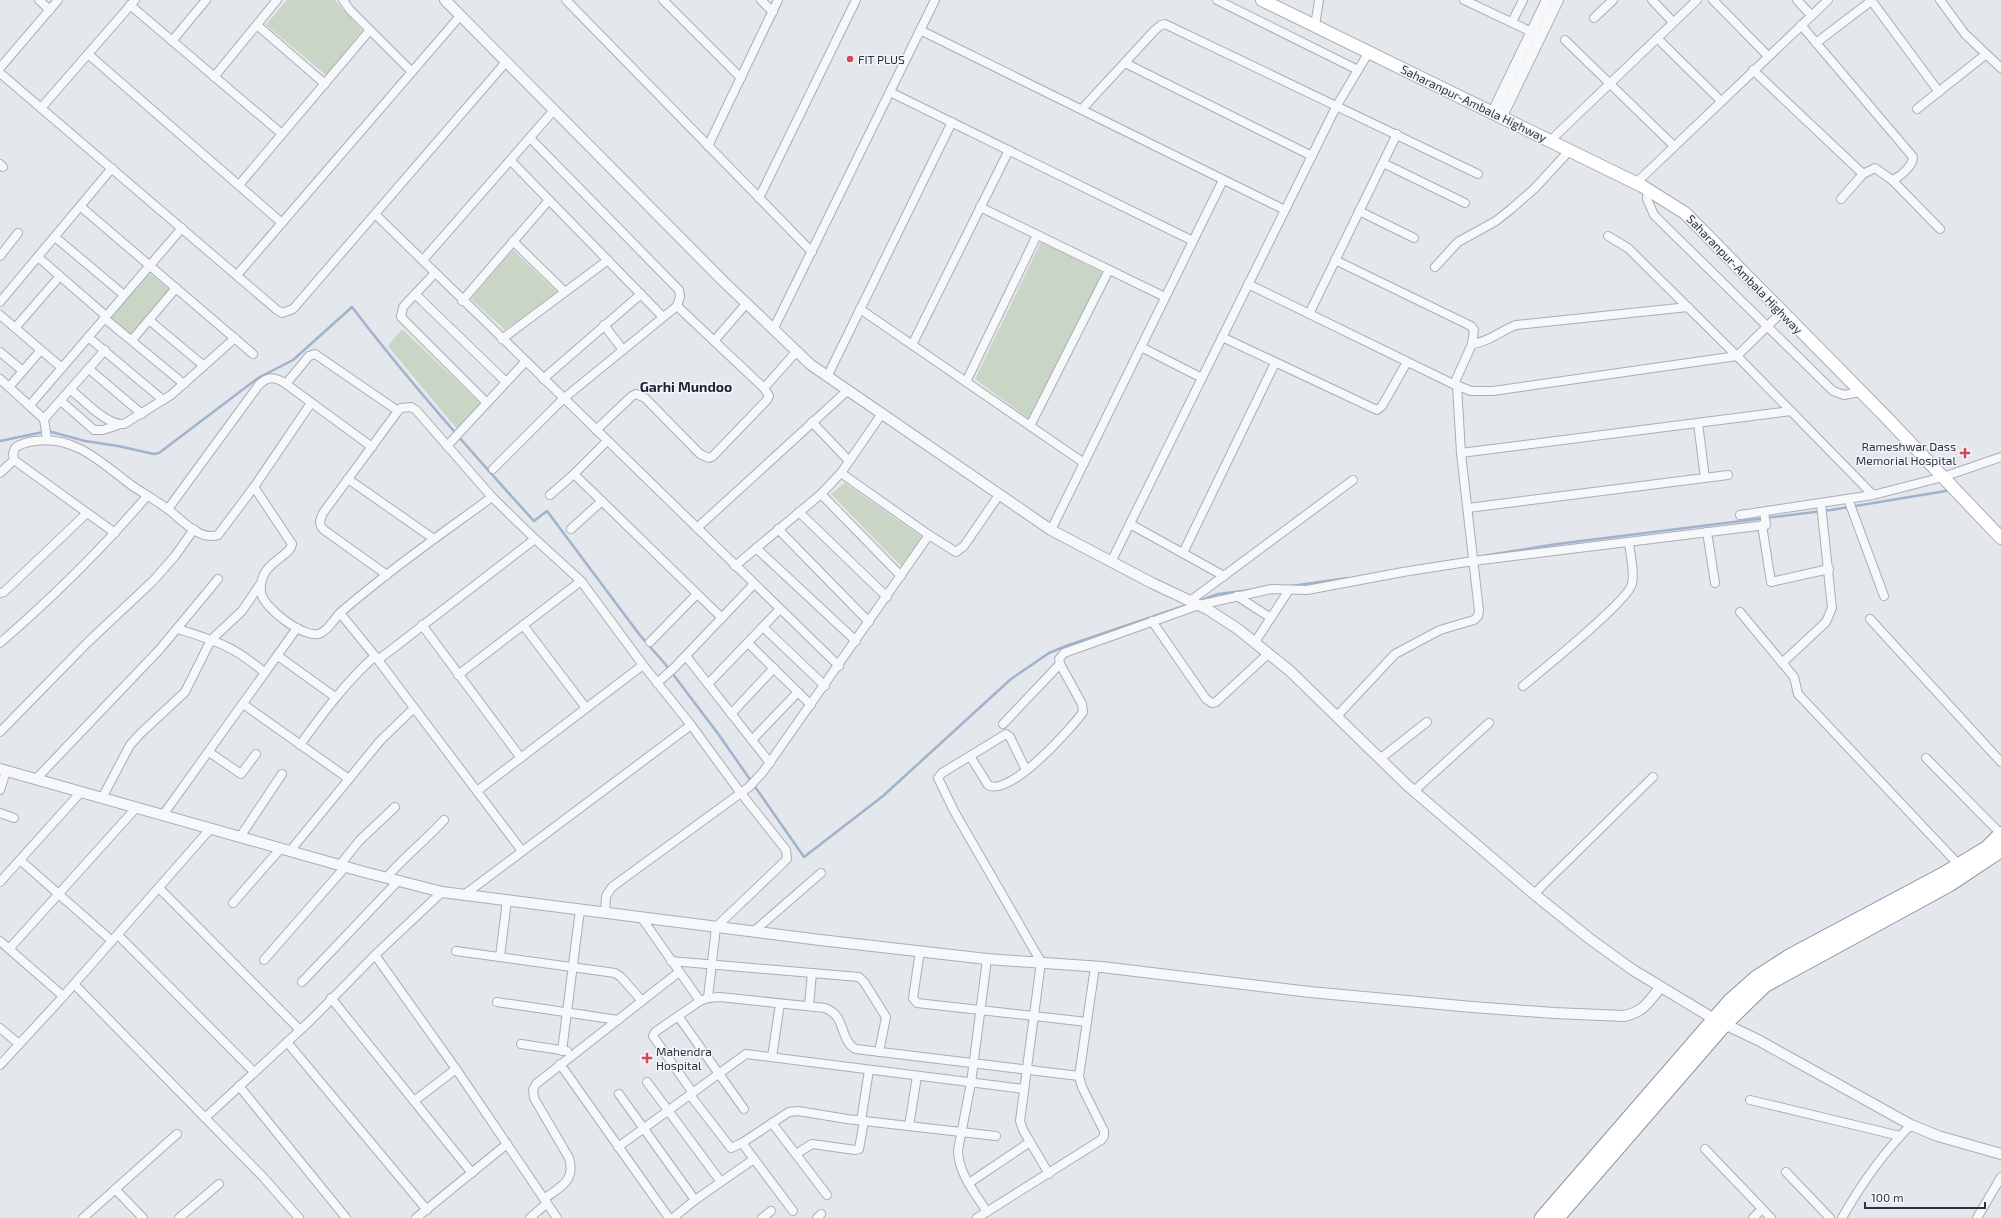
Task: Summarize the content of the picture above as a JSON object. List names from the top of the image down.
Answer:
{
  "streets": {
    "main road": ["Saharanpur-Ambala Highway"]
  },
  "districts": ["Garhi Mundoo"],
  "places": {
    "other": ["FIT PLUS"],
    "health": ["Rameshwar Dass Memorial Hospital", "Mahendra Hospital"]
  },
  "scale_bar": "100 m"
}
